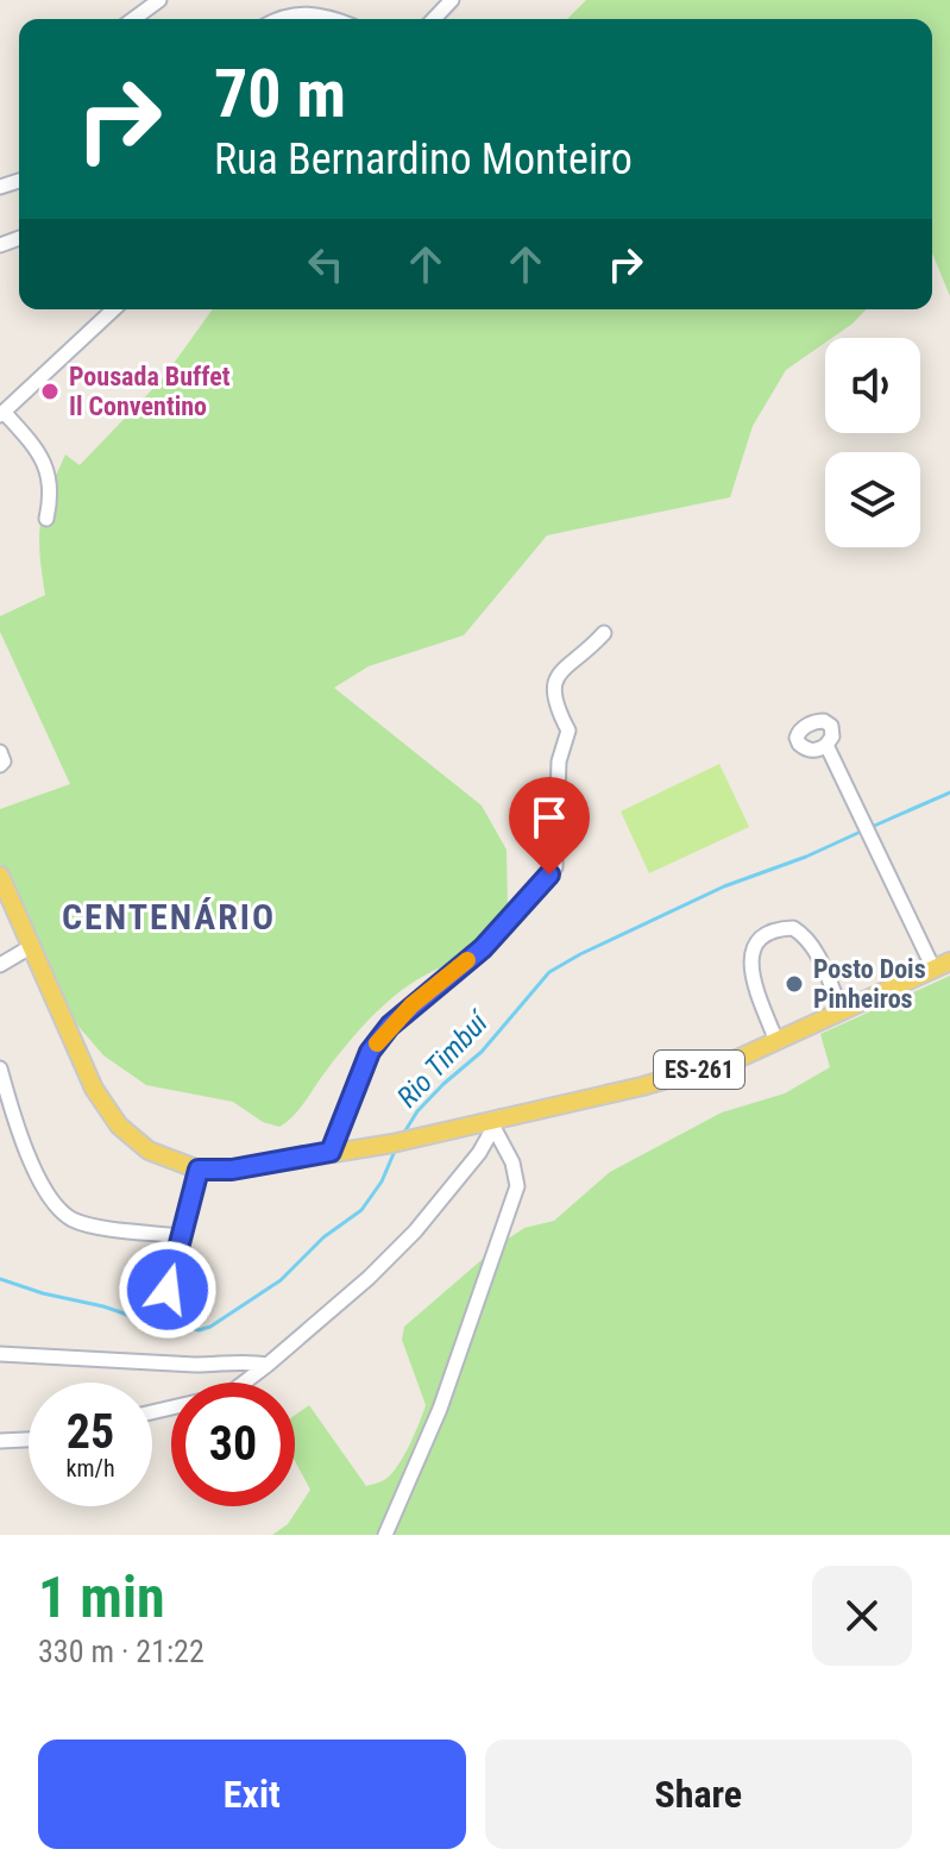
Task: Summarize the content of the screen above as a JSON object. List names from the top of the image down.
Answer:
{
  "streets": {
    "main road": ["ES-261"]
  },
  "districts": ["CENTENÁRIO"],
  "water": ["Rio Timbuí"],
  "places": ["Pousada Buffet Il Conventino", "Posto Dois Pinheiros"],
  "page": {
    "turn": ["70 m", "Rua Bernardino Monteiro"],
    "speed": "25 km/h",
    "limit": "30",
    "heading": ["1 min", "330 m · 21:22"],
    "buttons": ["Exit", "Share"]
  }
}
